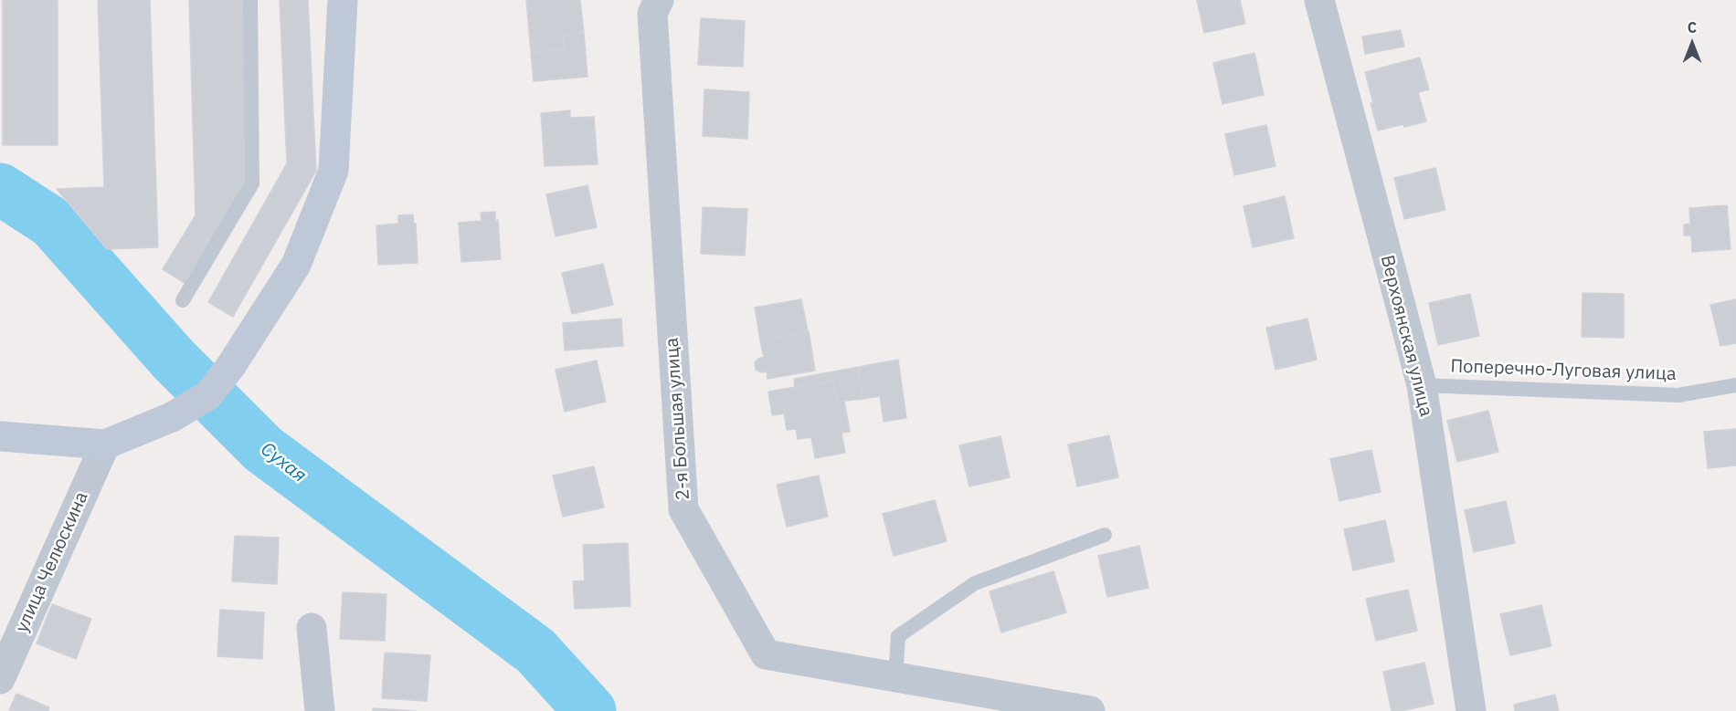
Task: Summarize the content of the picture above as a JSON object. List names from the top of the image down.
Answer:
{
  "streets": {
    "street": ["Верхоянская улица", "2-я Большая улица", "улица Челюскина"],
    "lane": ["Поперечно-Луговая улица"]
  },
  "crossings": [
    ["Верхоянская улица", "Поперечно-Луговая улица"]
  ],
  "water": ["Сухая"],
  "north": "top"
}
